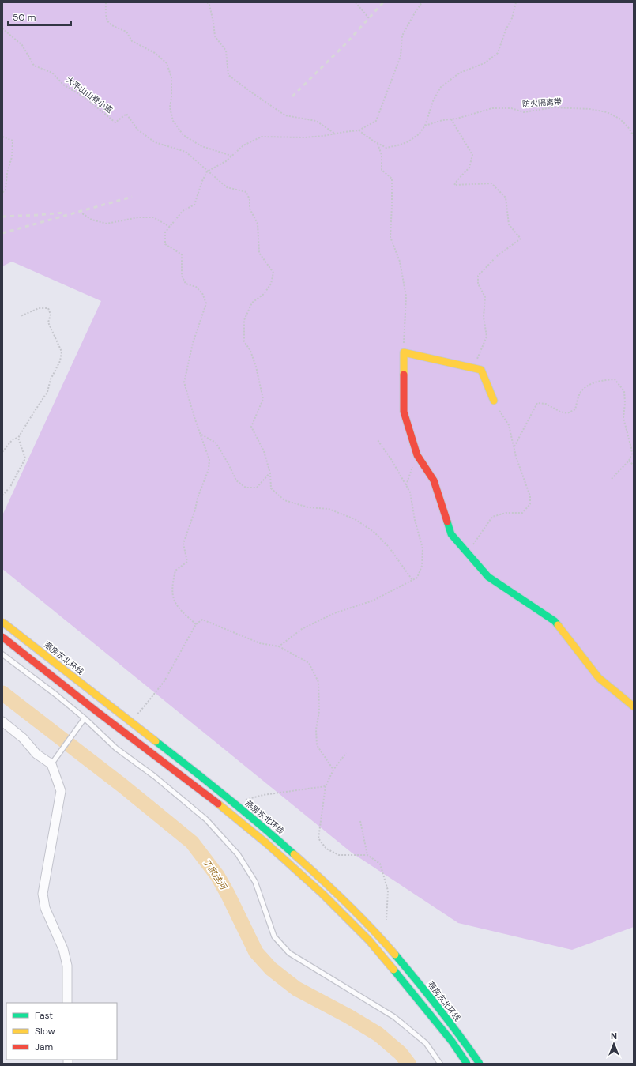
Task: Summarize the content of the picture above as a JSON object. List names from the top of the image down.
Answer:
{
  "streets": {
    "main road": ["燕房东北环线"],
    "path": ["大平山山脊小道", "防火隔离带"]
  },
  "water": ["丁家洼河"],
  "legend": ["Fast", "Slow", "Jam"],
  "scale_bar": "50 m",
  "north": "top"
}
